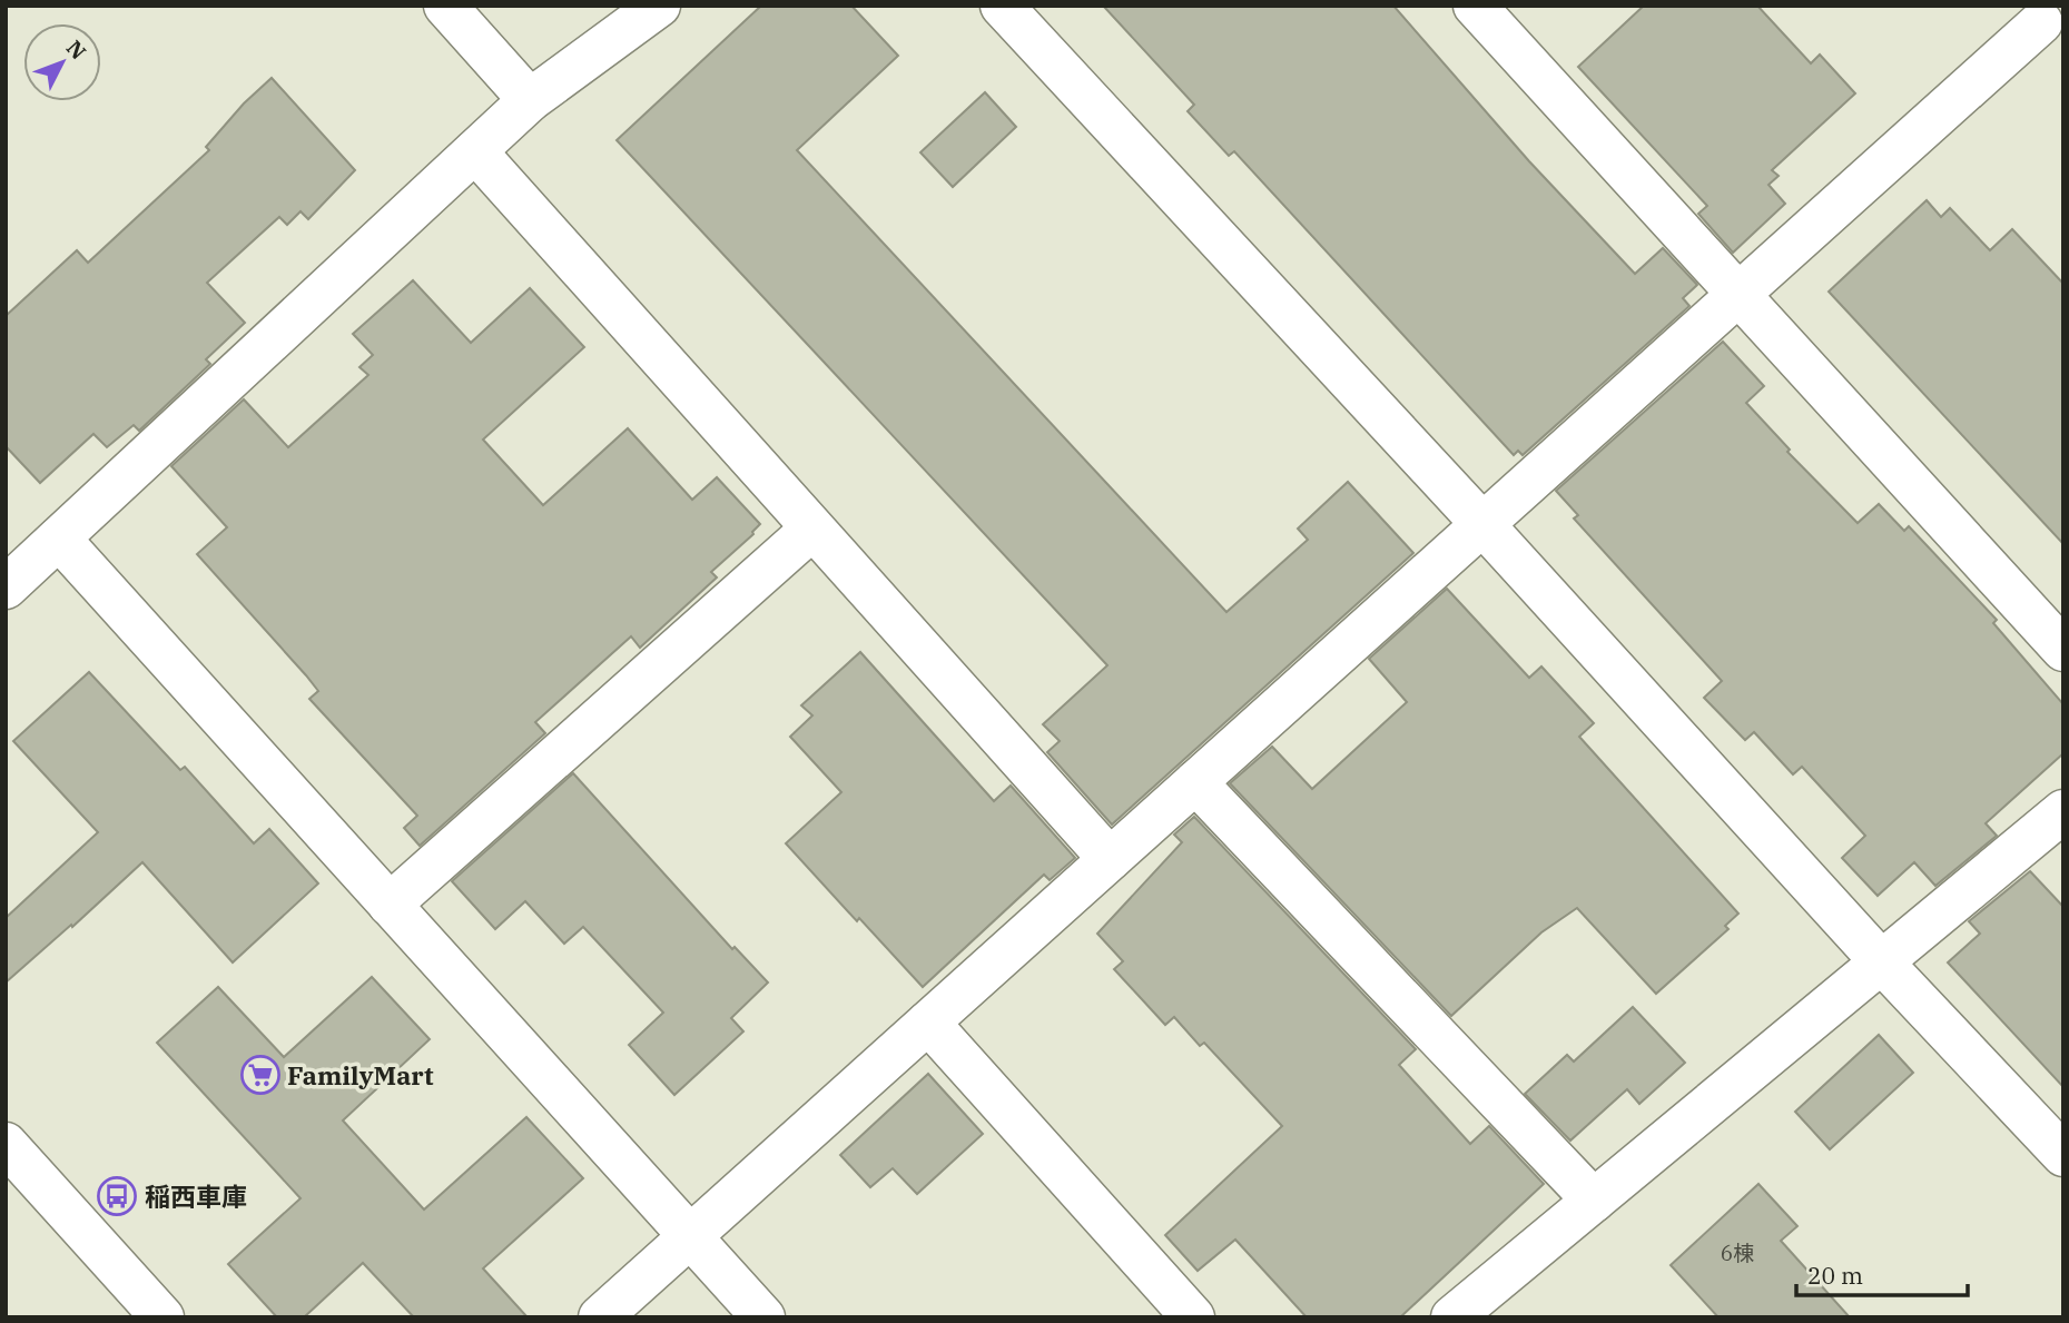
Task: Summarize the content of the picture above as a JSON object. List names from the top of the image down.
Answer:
{
  "places": {
    "supermarket": ["FamilyMart"],
    "bus stop": ["稲西車庫"]
  },
  "house_numbers": ["6棟"],
  "scale_bar": "20 m",
  "north": "top right"
}
